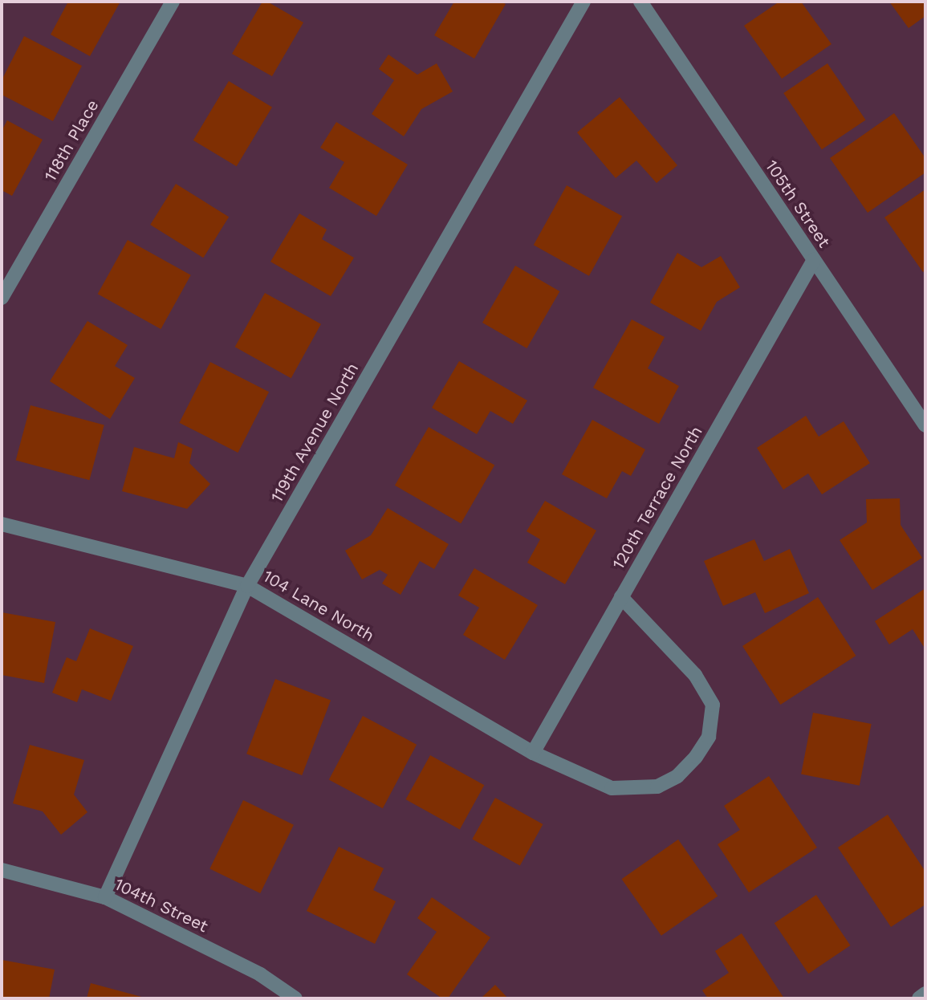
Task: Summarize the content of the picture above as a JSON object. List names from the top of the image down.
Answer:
{
  "streets": {
    "street": [
      "118th Place",
      "105th Street",
      "119th Avenue North",
      "120th Terrace North",
      "104 Lane North",
      "104th Street"
    ]
  },
  "crossings": [
    ["105th Street", "120th Terrace North"],
    ["119th Avenue North", "104 Lane North"],
    ["119th Avenue North", "104th Street"],
    ["120th Terrace North", "104 Lane North"]
  ]
}
